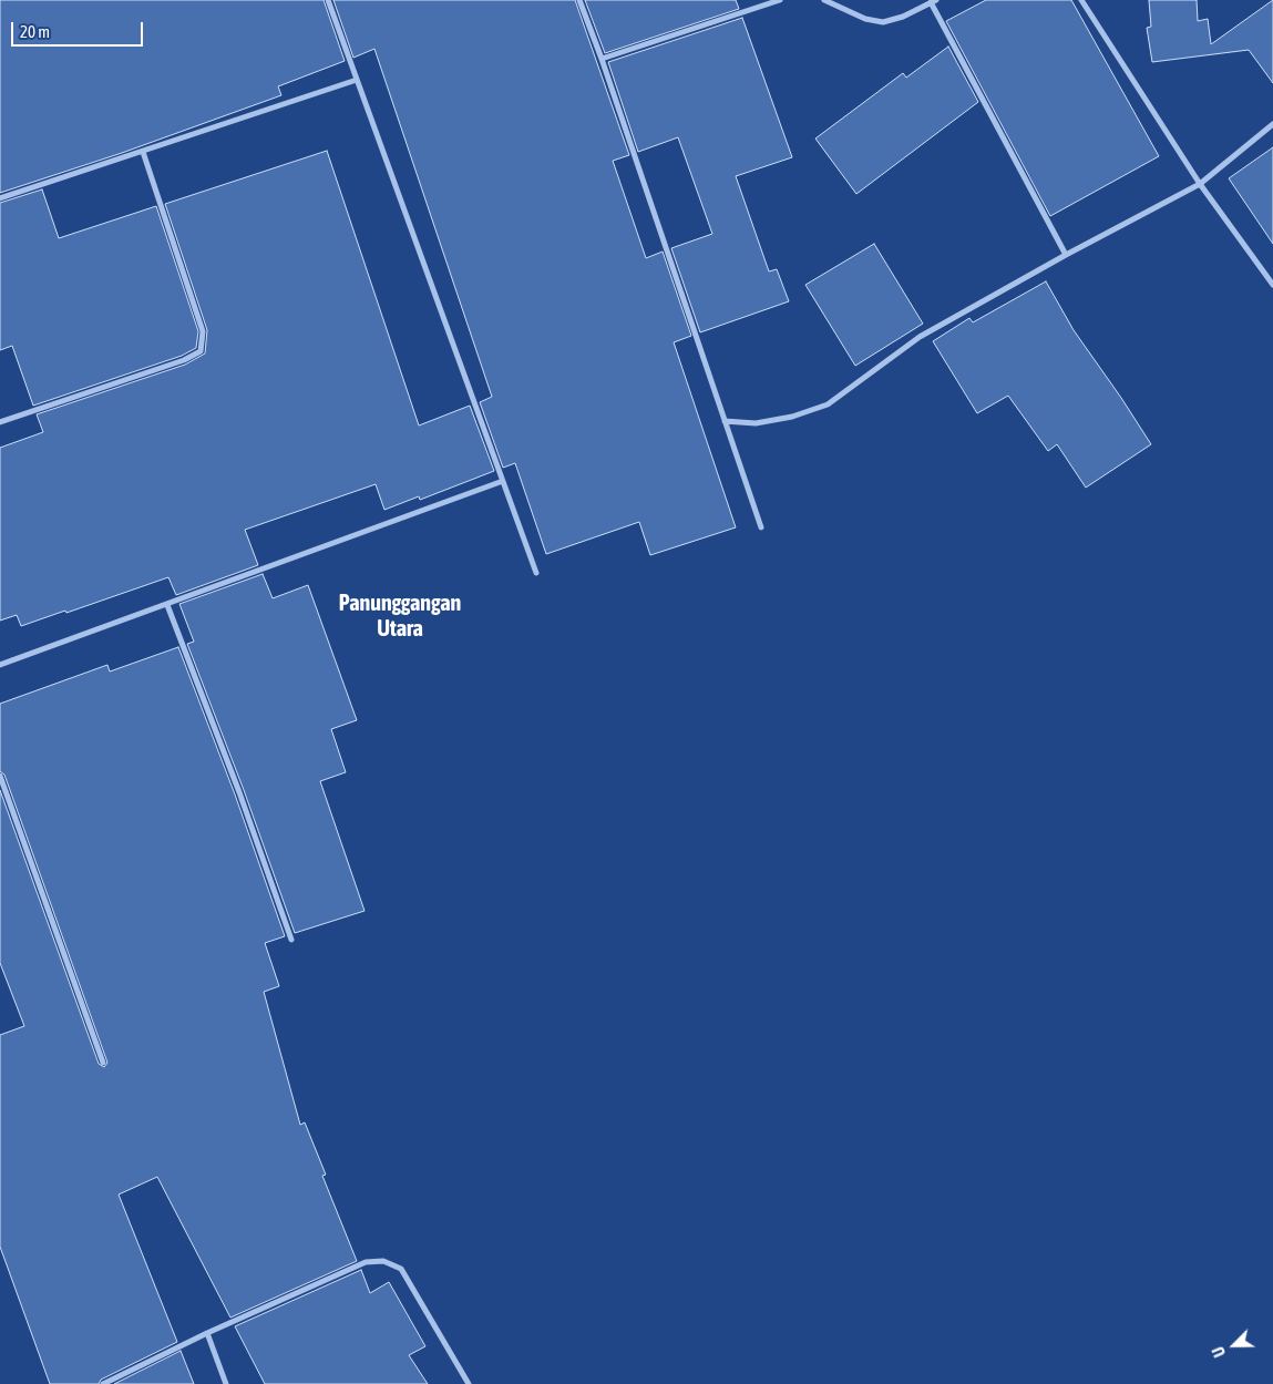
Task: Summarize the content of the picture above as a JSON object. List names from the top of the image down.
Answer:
{
  "districts": ["Panunggangan Utara"],
  "scale_bar": "20 m",
  "north": "bottom left"
}
